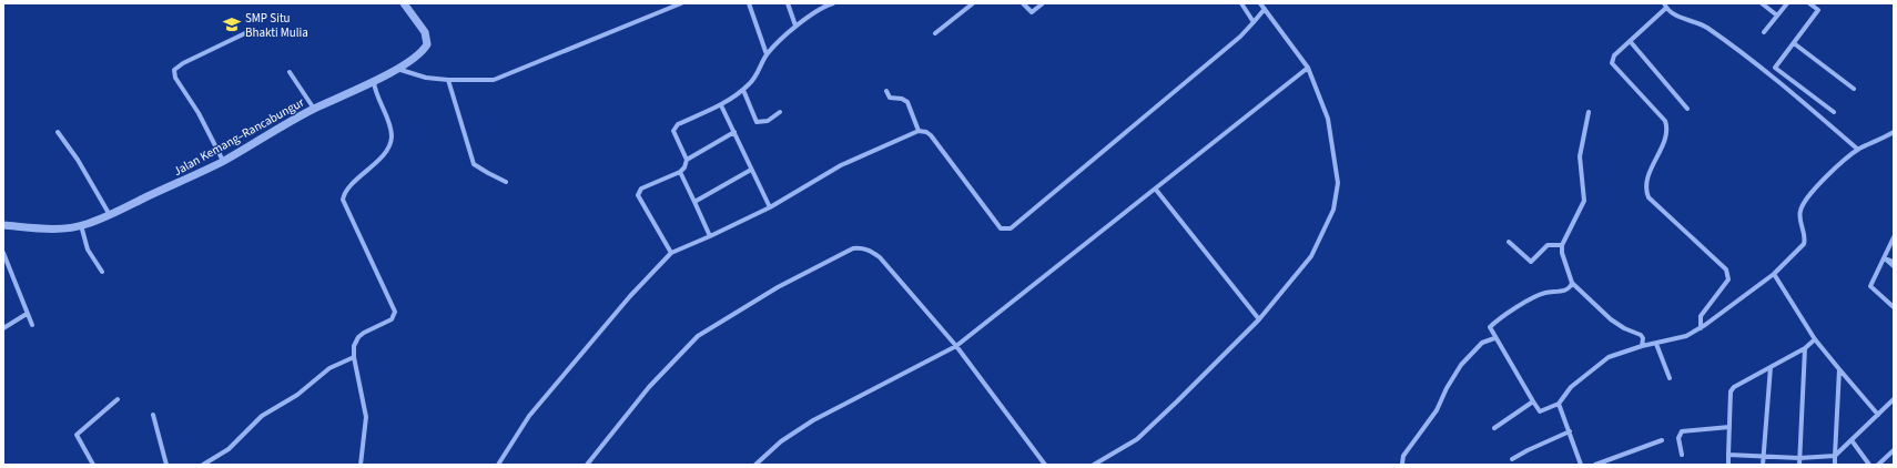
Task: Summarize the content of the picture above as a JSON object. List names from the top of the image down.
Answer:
{
  "streets": {
    "street": ["Jalan Kemang–Rancabungur"]
  },
  "places": {
    "school or university": ["SMP Situ Bhakti Mulia"]
  }
}
